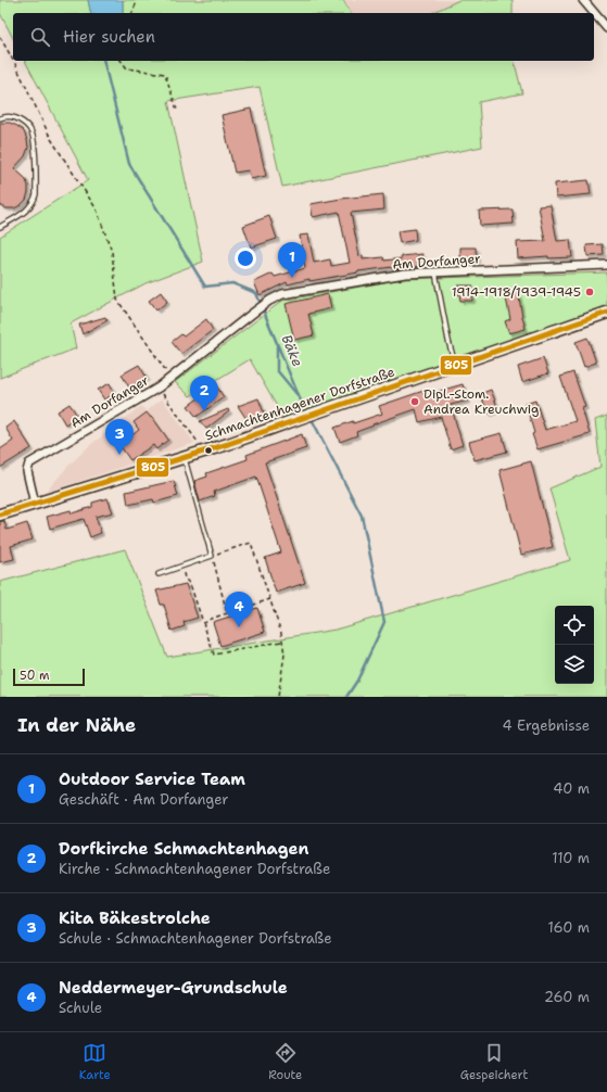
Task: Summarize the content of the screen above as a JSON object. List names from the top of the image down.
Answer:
{
  "streets": {
    "main road": ["Schmachtenhagener Dorfstraße"],
    "street": ["Am Dorfanger"]
  },
  "crossings": [
    ["Am Dorfanger", "Schmachtenhagener Dorfstraße"]
  ],
  "water": ["Bäke"],
  "places": ["1914-1918/1939-1945", "Dipl.-Stom. Andrea Kreuchwig"],
  "lines": ["transit line 805"],
  "scale_bar": "50 m",
  "page": {
    "search": "Hier suchen",
    "pins": [
      "1",
      "2",
      "3",
      "4"
    ],
    "scale": "50 m",
    "heading": ["In der Nähe", "4 Ergebnisse"],
    "list": [
      {
        "mark": "1",
        "name": "Outdoor Service Team",
        "note": "Geschäft · Am Dorfanger",
        "value": "40 m"
      },
      {
        "mark": "2",
        "name": "Dorfkirche Schmachtenhagen",
        "note": "Kirche · Schmachtenhagener Dorfstraße",
        "value": "110 m"
      },
      {
        "mark": "3",
        "name": "Kita Bäkestrolche",
        "note": "Schule · Schmachtenhagener Dorfstraße",
        "value": "160 m"
      },
      {
        "mark": "4",
        "name": "Neddermeyer-Grundschule",
        "note": "Schule",
        "value": "260 m"
      }
    ],
    "nav": ["Karte", "Route", "Gespeichert"]
  }
}
